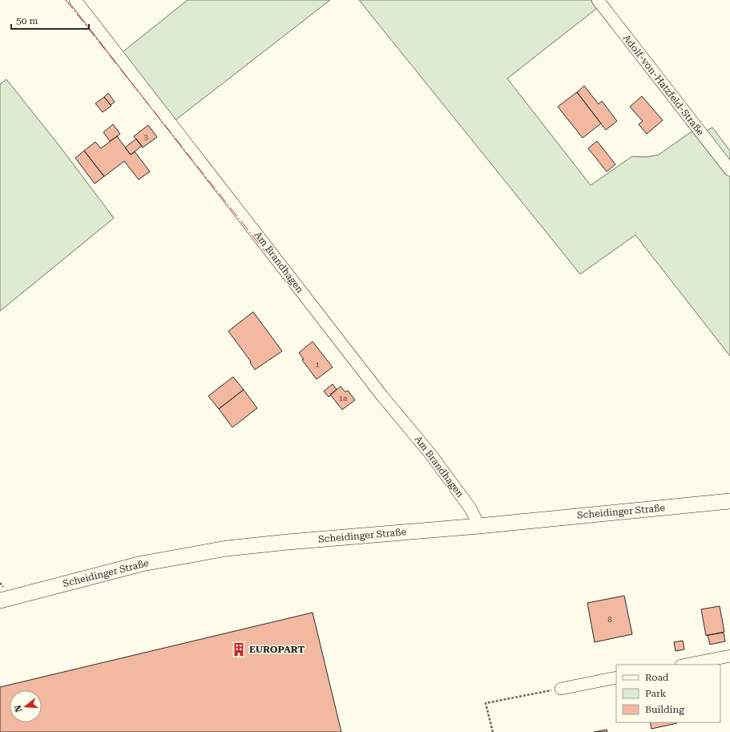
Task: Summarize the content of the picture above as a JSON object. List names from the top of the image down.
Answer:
{
  "streets": {
    "main road": ["Scheidinger Straße"],
    "street": ["Adolf-von-Hatzfeld-Straße", "Am Brandhagen"]
  },
  "crossings": [
    ["Am Brandhagen", "Scheidinger Straße"]
  ],
  "places": {
    "building": ["EUROPART"]
  },
  "house_numbers": [
    "3",
    "1",
    "1a",
    "8"
  ],
  "legend": ["Road", "Park", "Building"],
  "scale_bar": "50 m",
  "north": "left"
}
